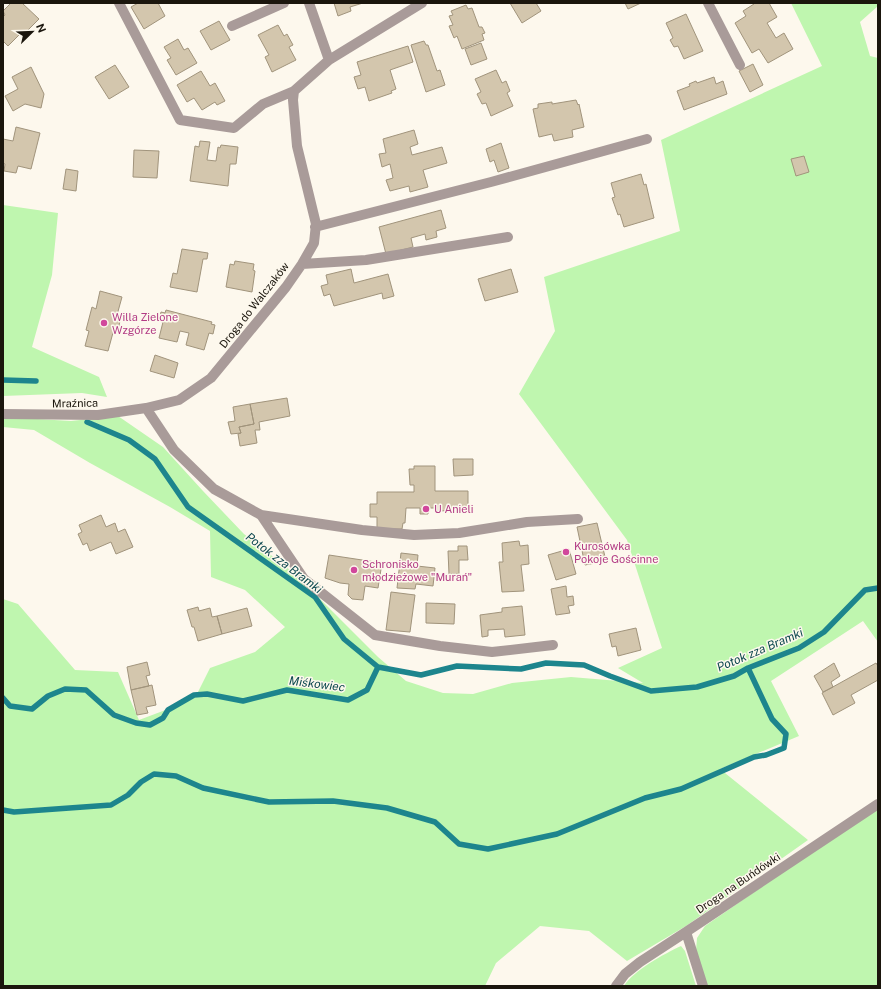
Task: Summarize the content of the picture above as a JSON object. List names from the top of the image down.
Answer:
{
  "streets": {
    "street": ["Droga do Walczaków", "Mraźnica", "Droga na Buńdówki"]
  },
  "crossings": [
    ["Droga do Walczaków", "Mraźnica"]
  ],
  "water": ["Potok zza Bramki", "Miśkowiec"],
  "places": [
    "Willa Zielone Wzgórze",
    "U Anieli",
    "Kurosówka Pokoje Gościnne",
    "Schronisko młodzieżowe \"Murań\""
  ],
  "north": "top right"
}
